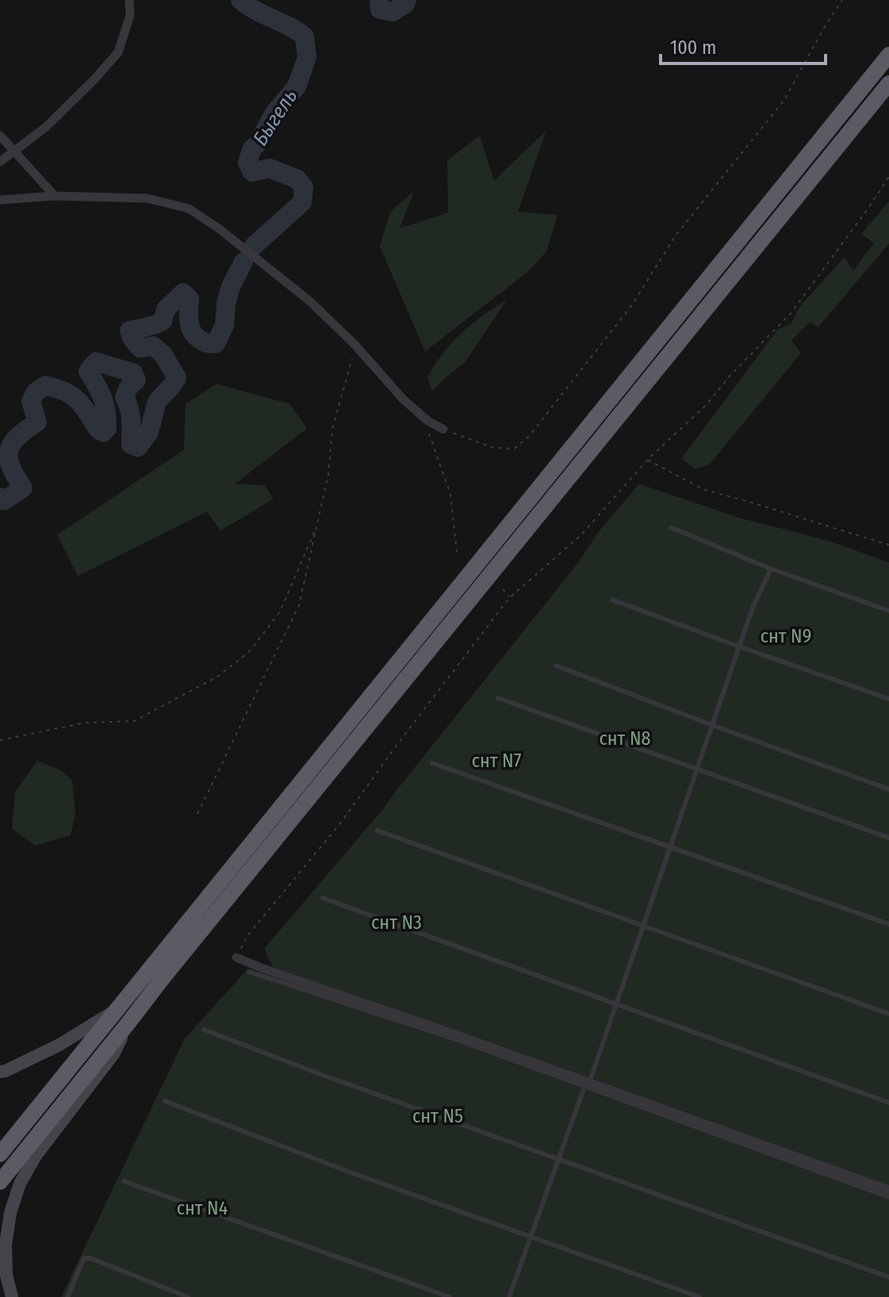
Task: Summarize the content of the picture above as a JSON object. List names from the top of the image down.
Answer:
{
  "water": ["Быгель"],
  "parks": [
    "снт N9",
    "снт N8",
    "снт N7",
    "снт N3",
    "снт N5",
    "снт N4"
  ],
  "scale_bar": "100 m"
}
